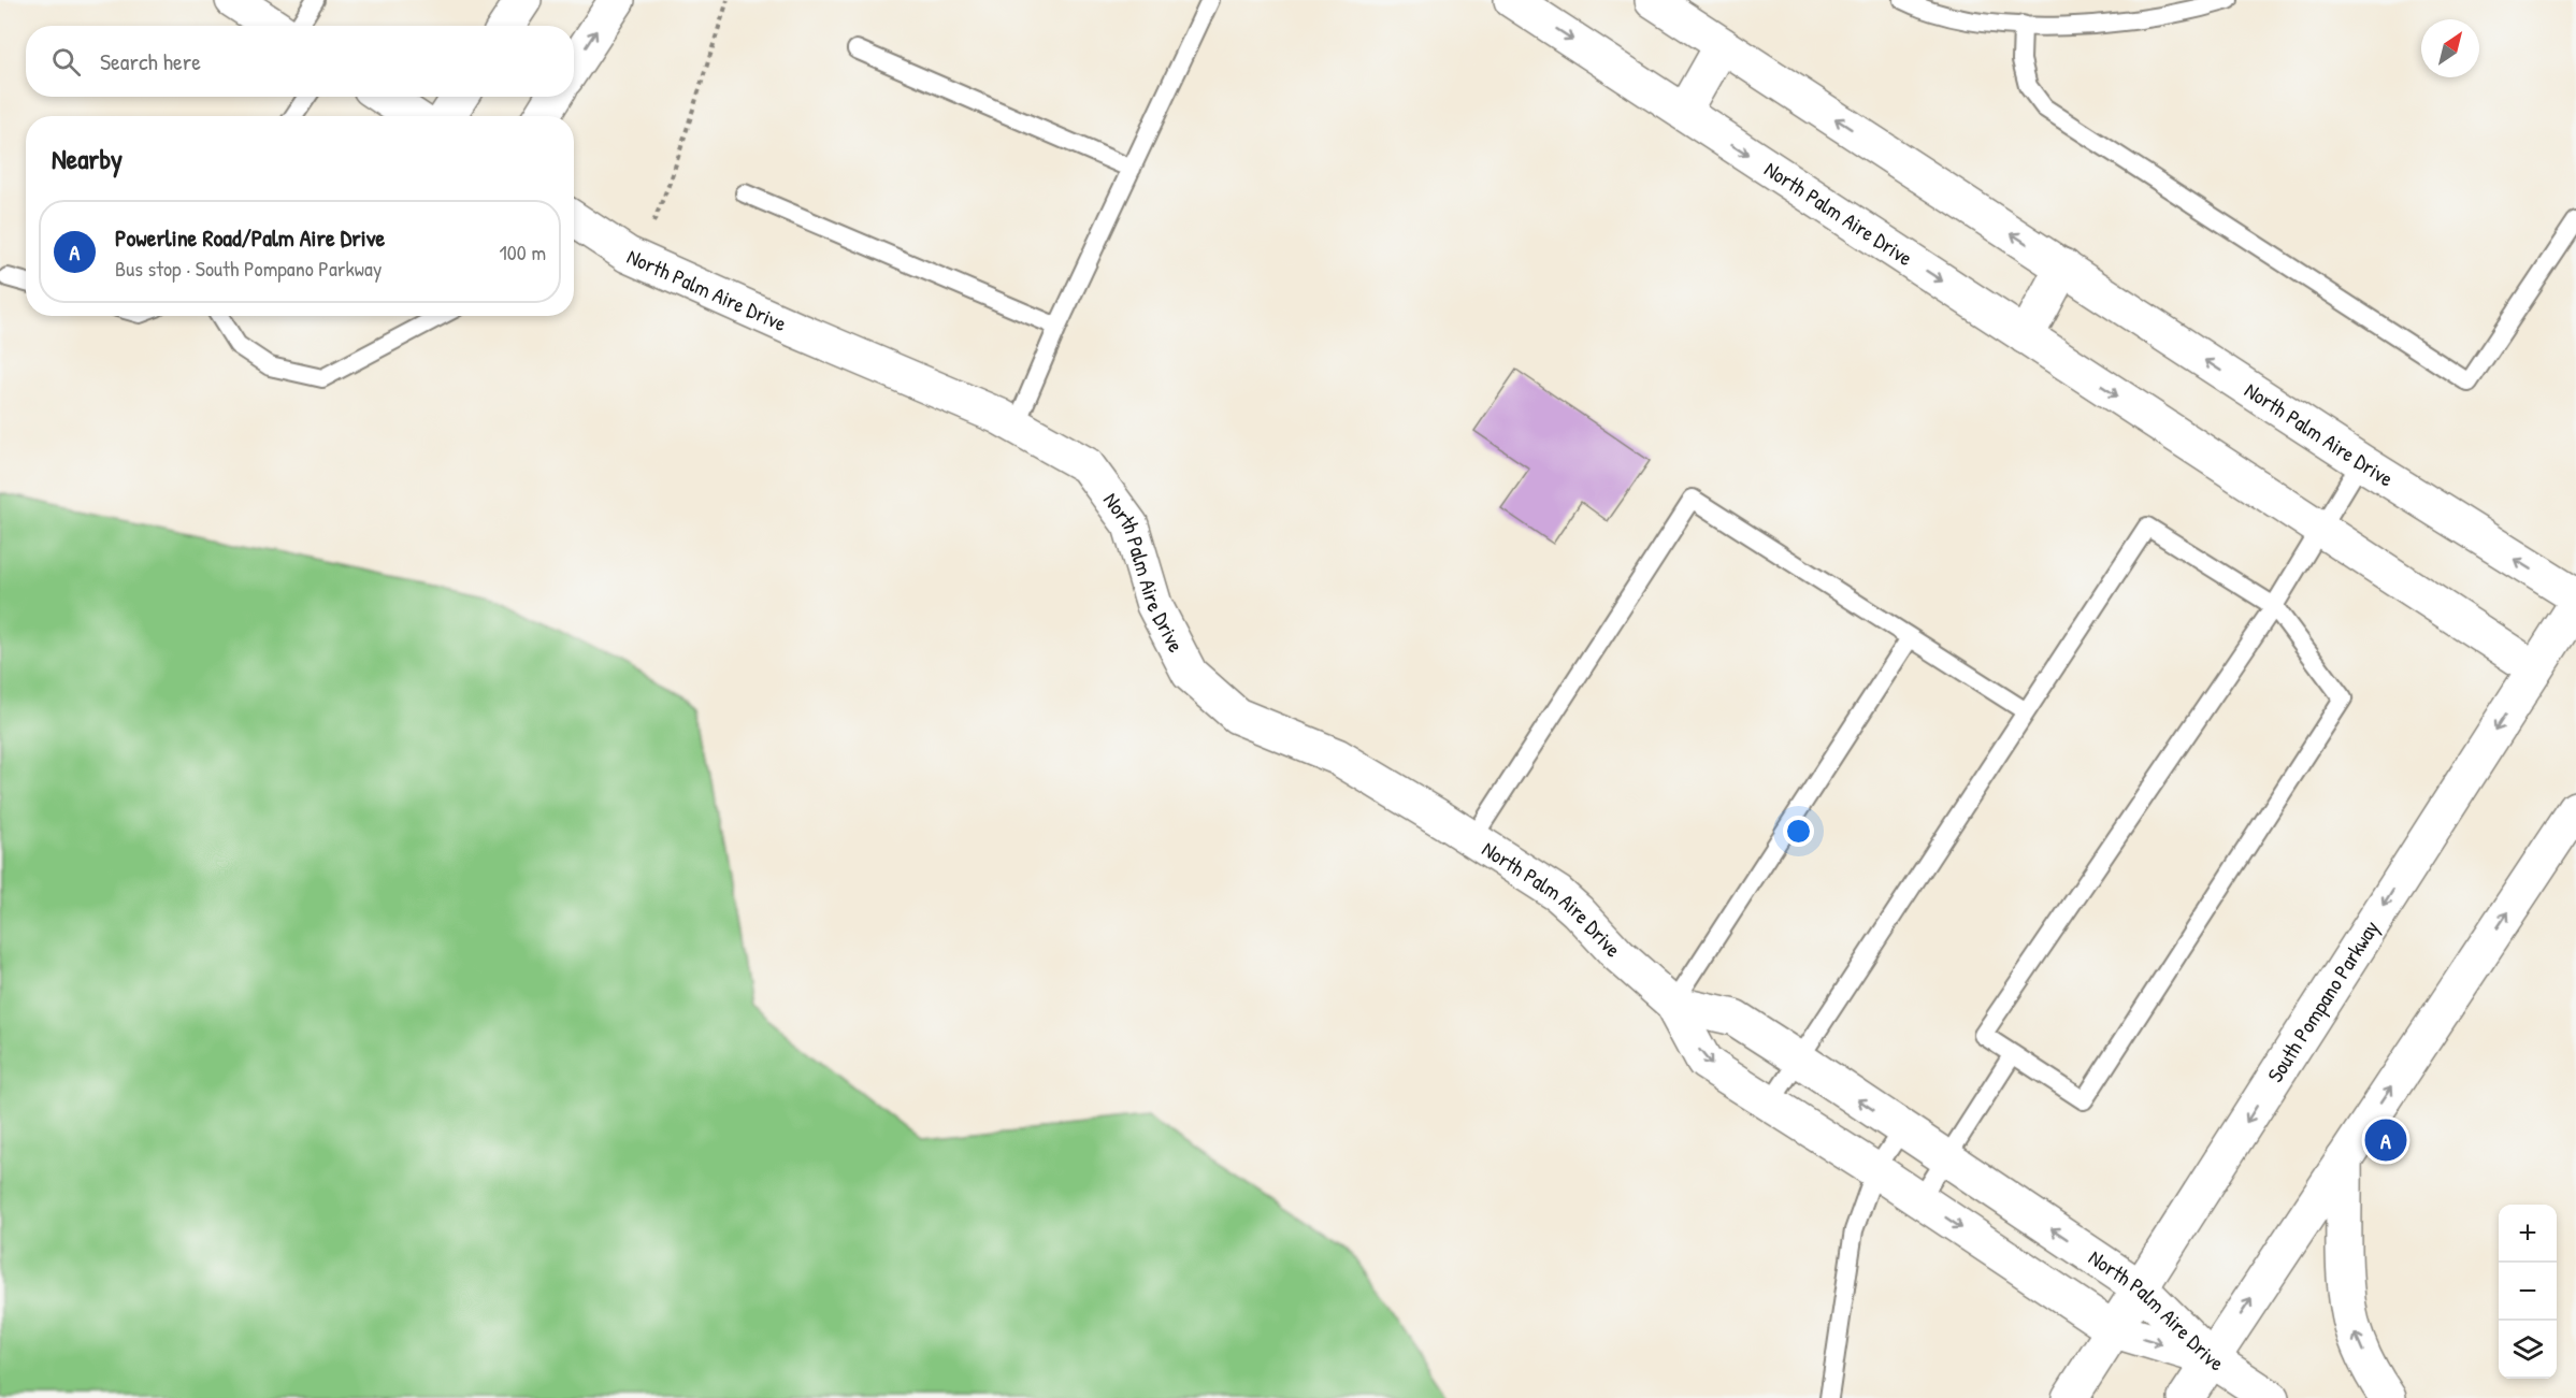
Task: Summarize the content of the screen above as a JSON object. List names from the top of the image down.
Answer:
{
  "streets": {
    "street": ["North Palm Aire Drive", "South Pompano Parkway"]
  },
  "crossings": [
    ["North Palm Aire Drive", "South Pompano Parkway"]
  ],
  "north": "top right",
  "page": {
    "search": "Search here",
    "heading": "Nearby",
    "list": [
      {
        "mark": "A",
        "name": "Powerline Road/Palm Aire Drive",
        "note": "Bus stop · South Pompano Parkway",
        "value": "100 m"
      }
    ],
    "pins": "A",
    "map_buttons": ["+", "−"]
  }
}
